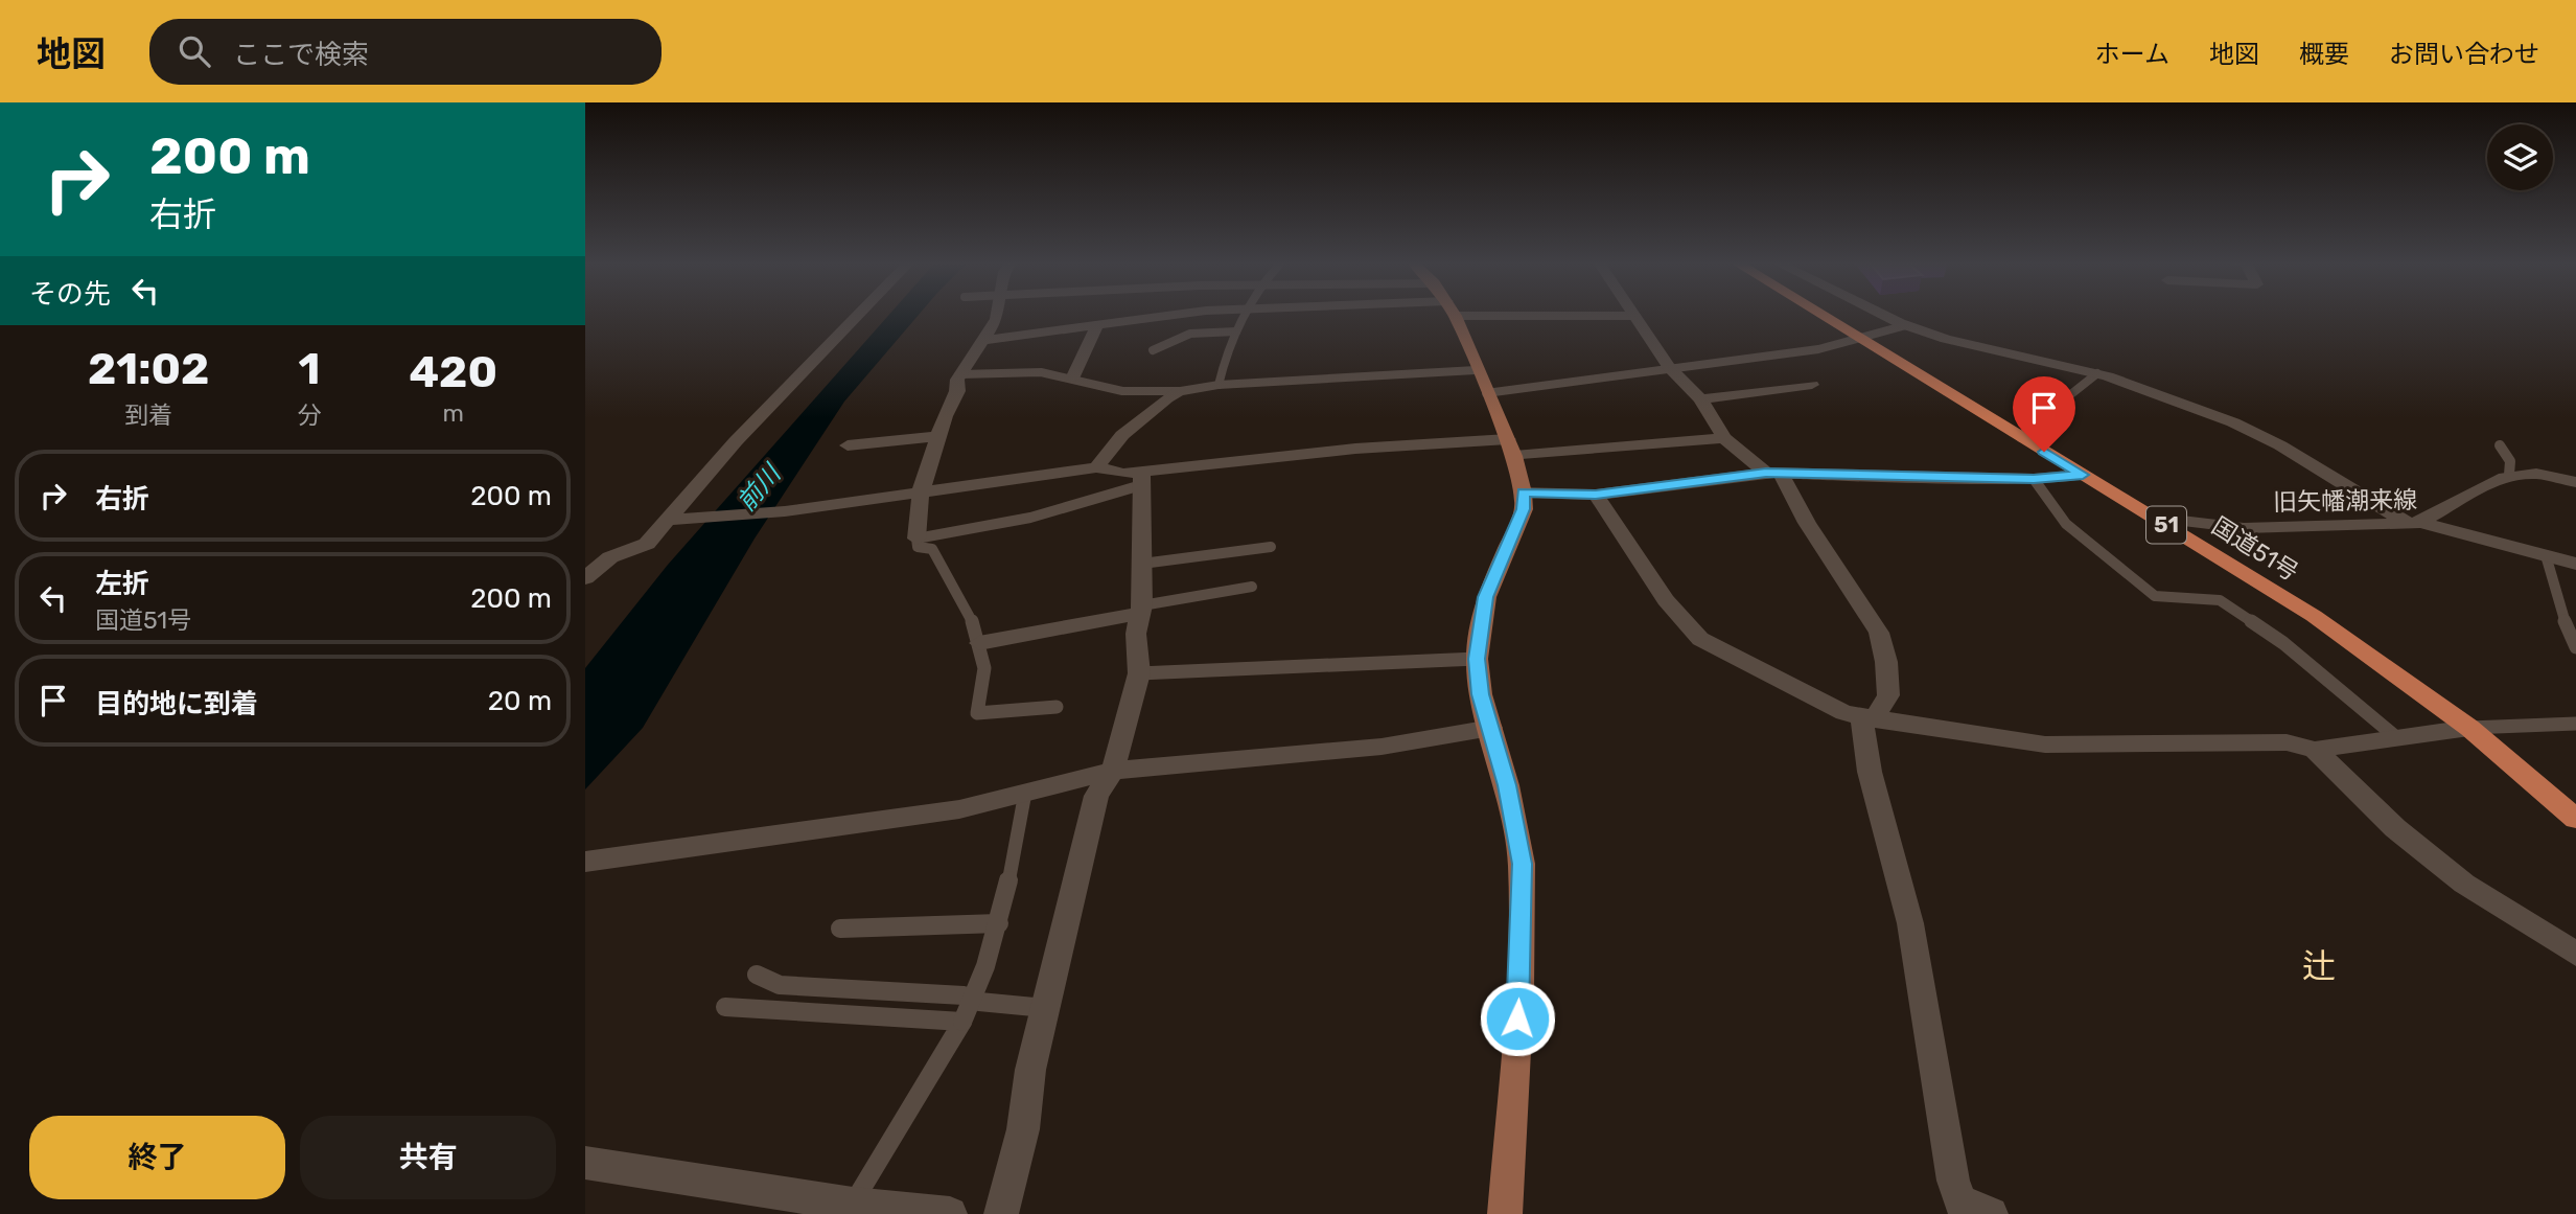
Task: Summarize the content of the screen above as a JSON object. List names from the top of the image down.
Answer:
{
  "streets": {
    "highway": ["51", "国道51号"],
    "street": ["旧矢幡潮来線"]
  },
  "crossings": [
    ["旧矢幡潮来線", "国道51号"]
  ],
  "districts": ["辻"],
  "water": ["前川"],
  "page": {
    "header": "地図",
    "search": "ここで検索",
    "nav": [
      "ホーム",
      "地図",
      "概要",
      "お問い合わせ"
    ],
    "turn": ["200 m", "右折"],
    "then": "その先",
    "eta": [
      "21:02",
      "到着",
      "1",
      "分",
      "420",
      "m"
    ],
    "list": [
      {
        "name": "右折",
        "value": "200 m"
      },
      {
        "name": "左折",
        "note": "国道51号",
        "value": "200 m"
      },
      {
        "name": "目的地に到着",
        "value": "20 m"
      }
    ],
    "buttons": ["終了", "共有"]
  }
}
